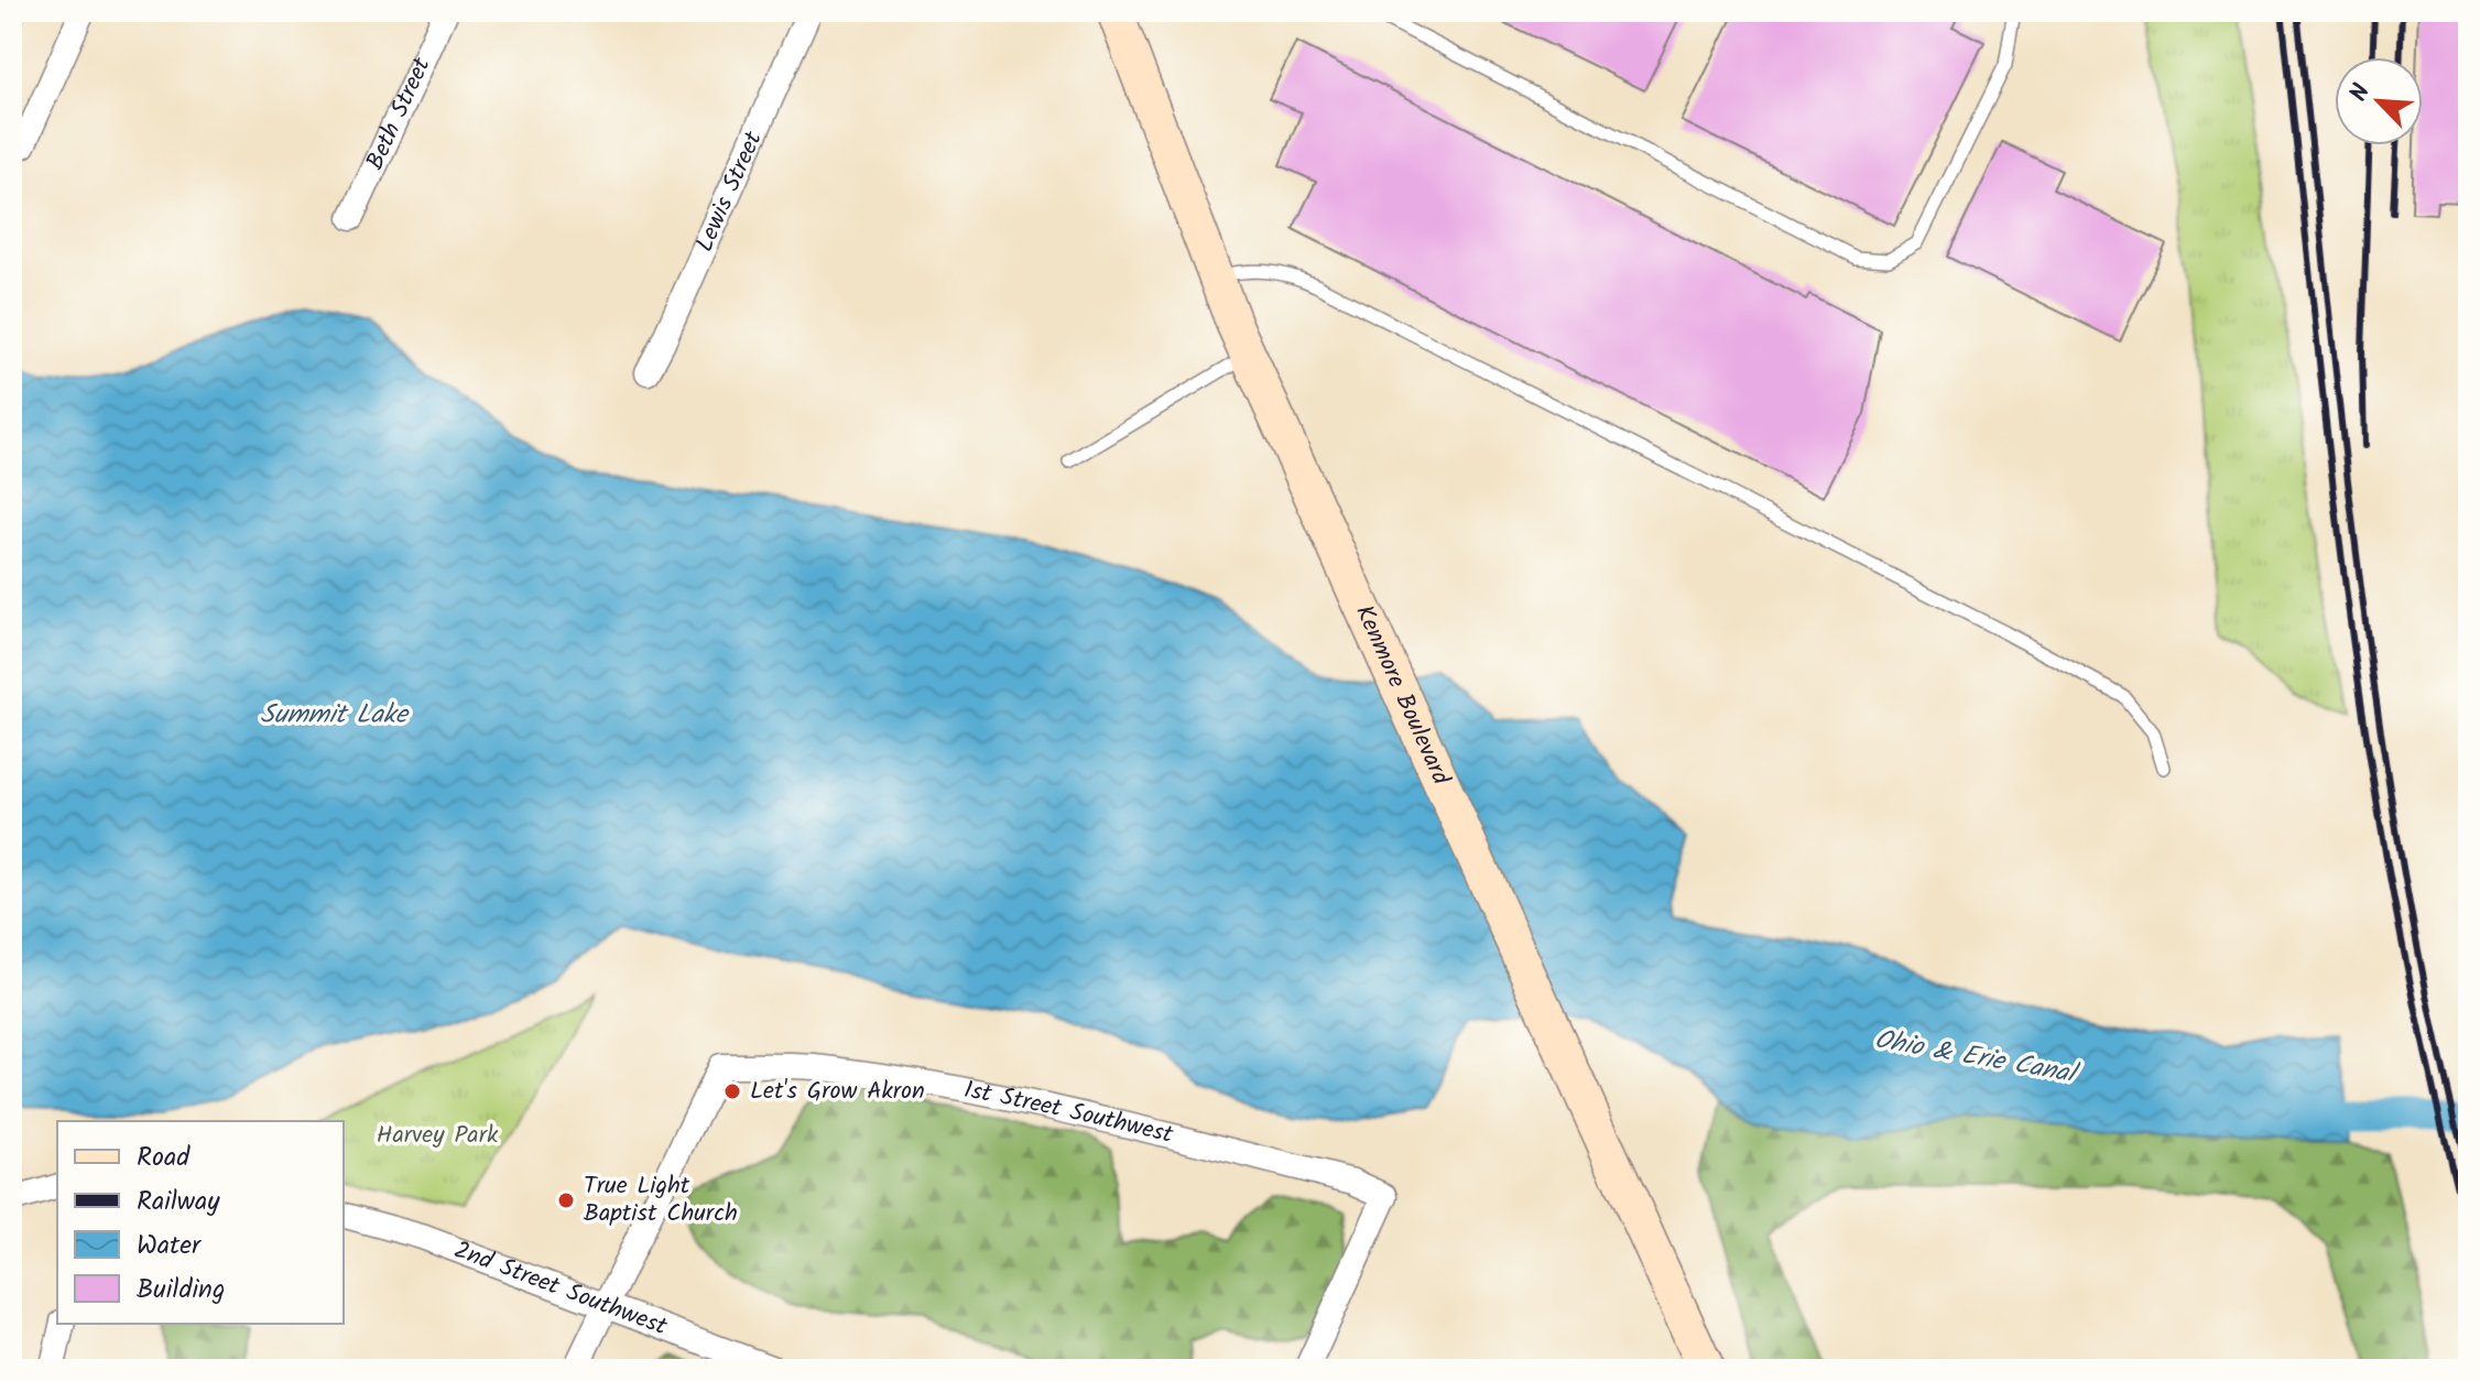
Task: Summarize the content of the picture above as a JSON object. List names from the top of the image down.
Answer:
{
  "streets": {
    "main road": ["Kenmore Boulevard"],
    "street": [
      "Beth Street",
      "Lewis Street",
      "1st Street Southwest",
      "2nd Street Southwest"
    ]
  },
  "crossings": [
    ["1st Street Southwest", "2nd Street Southwest"]
  ],
  "water": ["Summit Lake", "Ohio & Erie Canal"],
  "parks": ["Harvey Park"],
  "places": ["Let's Grow Akron", "True Light Baptist Church"],
  "legend": [
    "Road",
    "Railway",
    "Water",
    "Building"
  ],
  "north": "top left"
}
